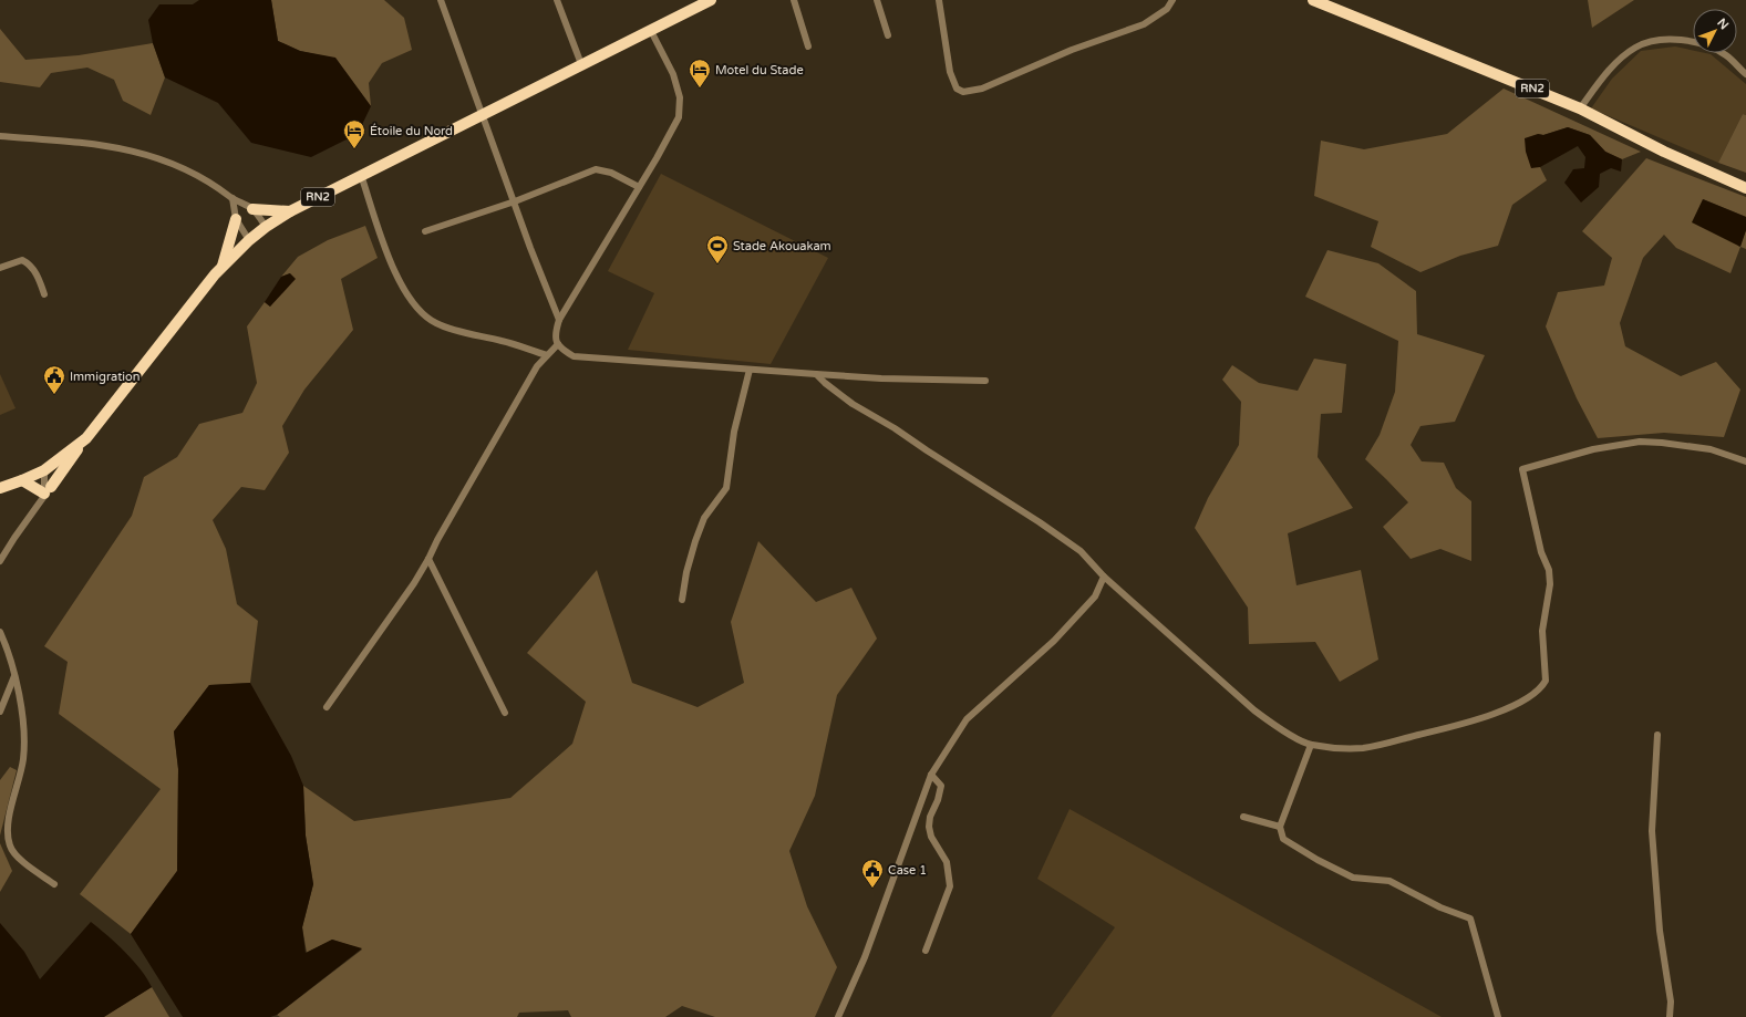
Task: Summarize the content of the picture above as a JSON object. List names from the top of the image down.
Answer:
{
  "streets": {
    "highway": ["RN2"]
  },
  "places": {
    "hotel": ["Motel du Stade", "Étoile du Nord"],
    "sports": ["Stade Akouakam"],
    "public building": ["Immigration", "Case 1"]
  },
  "north": "top right"
}
